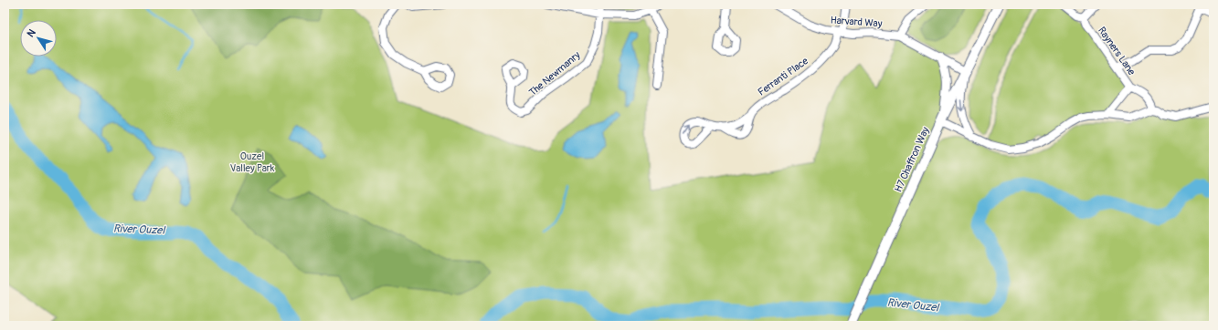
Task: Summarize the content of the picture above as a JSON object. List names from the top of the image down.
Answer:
{
  "streets": {
    "street": [
      "Harvard Way",
      "Rayners Lane",
      "The Newmanry",
      "Ferranti Place",
      "H7 Chaffron Way"
    ]
  },
  "crossings": [
    ["Harvard Way", "Ferranti Place"]
  ],
  "water": ["River Ouzel"],
  "parks": ["Ouzel Valley Park"],
  "north": "top left"
}
